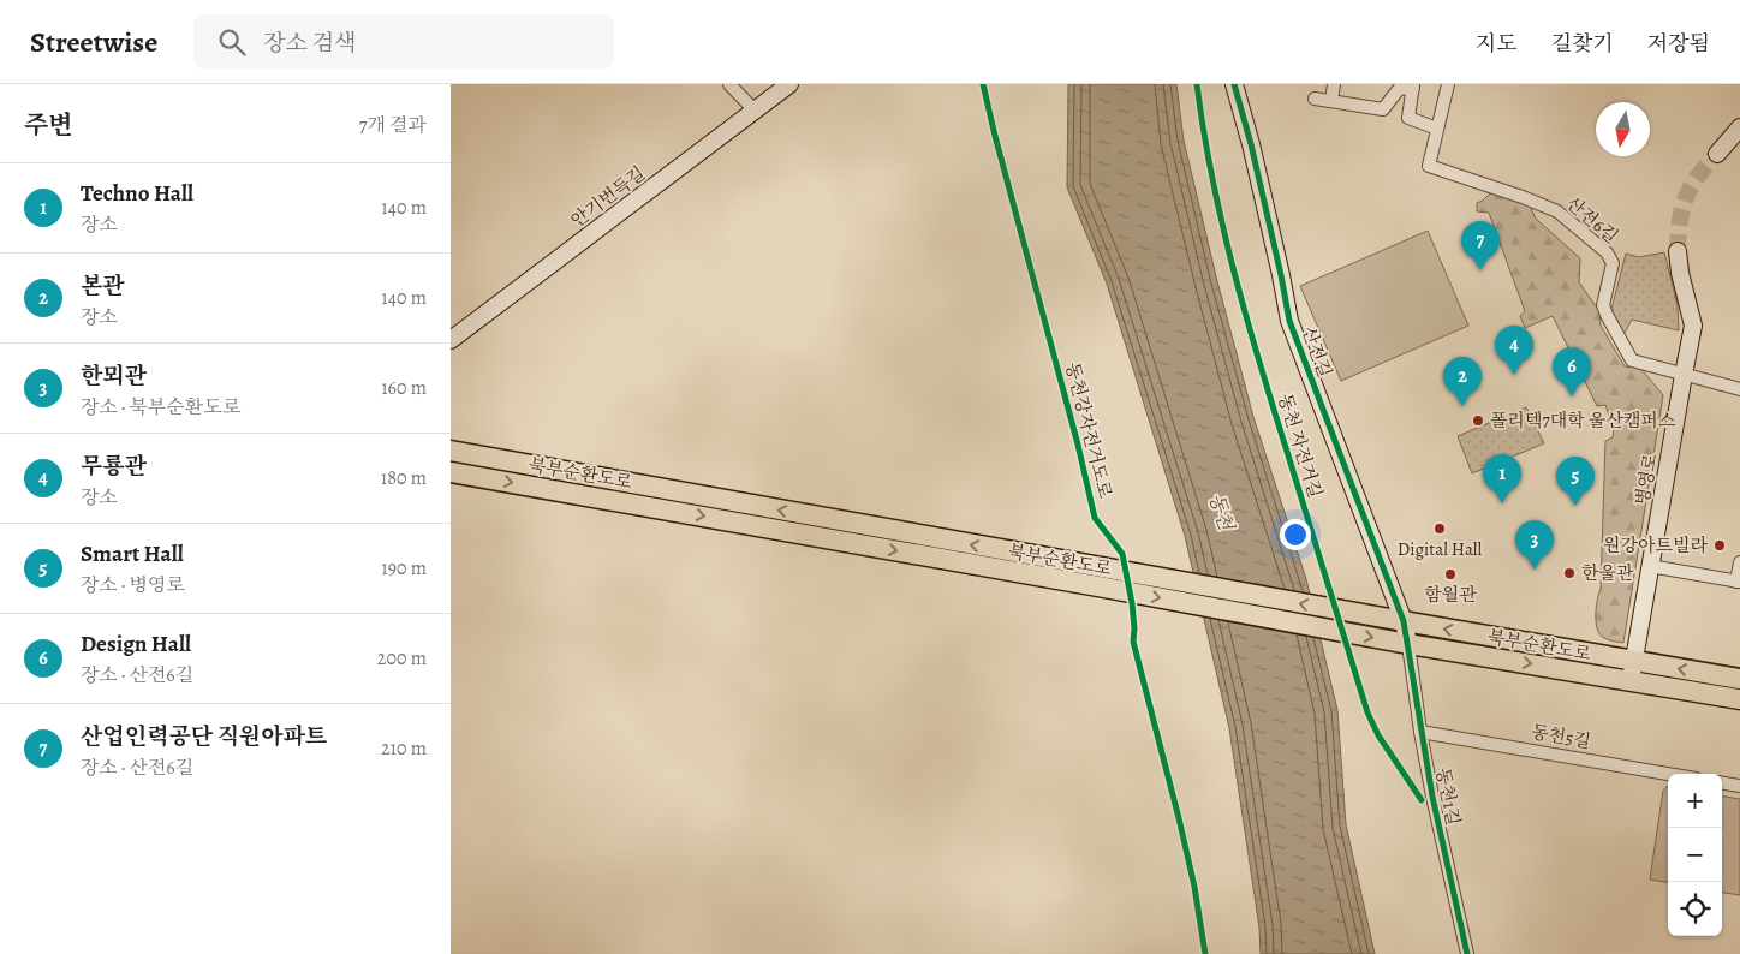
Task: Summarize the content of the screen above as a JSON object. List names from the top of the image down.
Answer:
{
  "streets": {
    "main road": ["북부순환도로"],
    "street": [
      "안기번득길",
      "산전6길",
      "산전길",
      "병영로",
      "동천5길",
      "동천1길"
    ],
    "cycle path": ["동천강자전거도로", "동천 자전거길"]
  },
  "crossings": [
    ["산전6길", "병영로"],
    ["산전길", "북부순환도로"],
    ["산전길", "동천1길"],
    ["북부순환도로", "병영로"],
    ["북부순환도로", "동천1길"],
    ["동천5길", "동천1길"]
  ],
  "water": ["동천"],
  "places": [
    "폴리텍7대학 울산캠퍼스",
    "Digital Hall",
    "원강아트빌라",
    "한울관",
    "함월관"
  ],
  "north": "bottom",
  "page": {
    "header": "Streetwise",
    "search": "장소 검색",
    "nav": ["지도", "길찾기", "저장됨"],
    "heading": ["주변", "7개 결과"],
    "list": [
      {
        "mark": "1",
        "name": "Techno Hall",
        "note": "장소",
        "value": "140 m"
      },
      {
        "mark": "2",
        "name": "본관",
        "note": "장소",
        "value": "140 m"
      },
      {
        "mark": "3",
        "name": "한뫼관",
        "note": "장소 · 북부순환도로",
        "value": "160 m"
      },
      {
        "mark": "4",
        "name": "무룡관",
        "note": "장소",
        "value": "180 m"
      },
      {
        "mark": "5",
        "name": "Smart Hall",
        "note": "장소 · 병영로",
        "value": "190 m"
      },
      {
        "mark": "6",
        "name": "Design Hall",
        "note": "장소 · 산전6길",
        "value": "200 m"
      },
      {
        "mark": "7",
        "name": "산업인력공단 직원아파트",
        "note": "장소 · 산전6길",
        "value": "210 m"
      }
    ],
    "pins": [
      "7",
      "4",
      "6",
      "2",
      "1",
      "5",
      "3"
    ],
    "map_buttons": ["+", "−"]
  }
}
